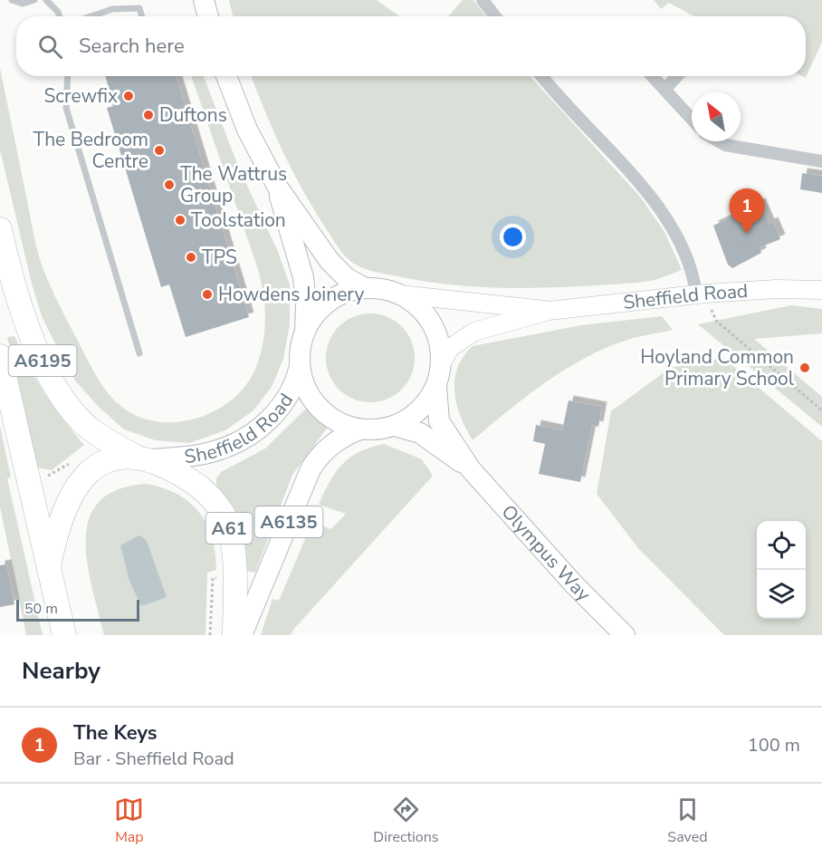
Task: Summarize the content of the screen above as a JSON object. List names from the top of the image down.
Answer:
{
  "streets": {
    "highway": ["A6195", "A61"],
    "main road": ["Sheffield Road", "A6135", "Olympus Way"]
  },
  "crossings": [
    ["Sheffield Road", "A6195"],
    ["Sheffield Road", "A6135"],
    ["Sheffield Road", "A61"],
    ["Sheffield Road", "Olympus Way"],
    ["A6195", "A61"],
    ["A6135", "Olympus Way"]
  ],
  "places": [
    "Screwfix",
    "Duftons",
    "The Bedroom Centre",
    "The Wattrus Group",
    "Toolstation",
    "TPS",
    "Howdens Joinery",
    "Hoyland Common Primary School"
  ],
  "scale_bar": "50 m",
  "north": "top left",
  "page": {
    "search": "Search here",
    "pins": "1",
    "scale": "50 m",
    "heading": "Nearby",
    "list": [
      {
        "mark": "1",
        "name": "The Keys",
        "note": "Bar · Sheffield Road",
        "value": "100 m"
      }
    ],
    "nav": ["Map", "Directions", "Saved"]
  }
}
